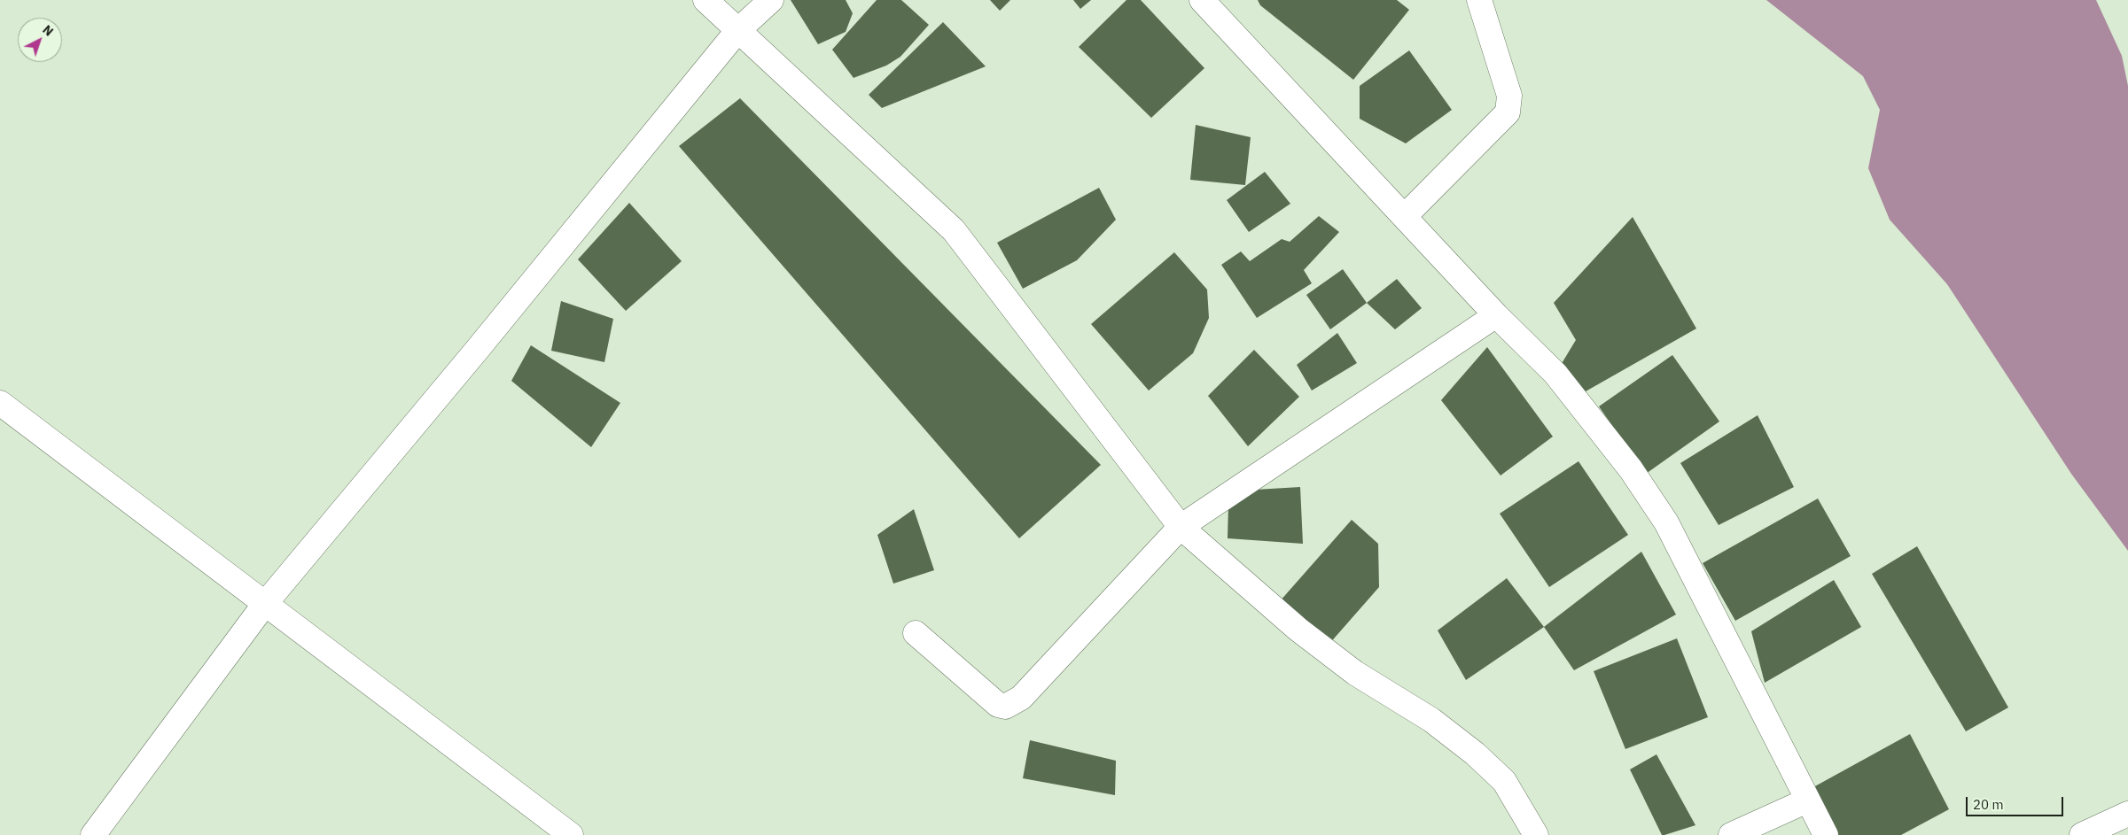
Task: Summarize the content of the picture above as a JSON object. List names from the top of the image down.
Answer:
{
  "scale_bar": "20 m",
  "north": "top right"
}
